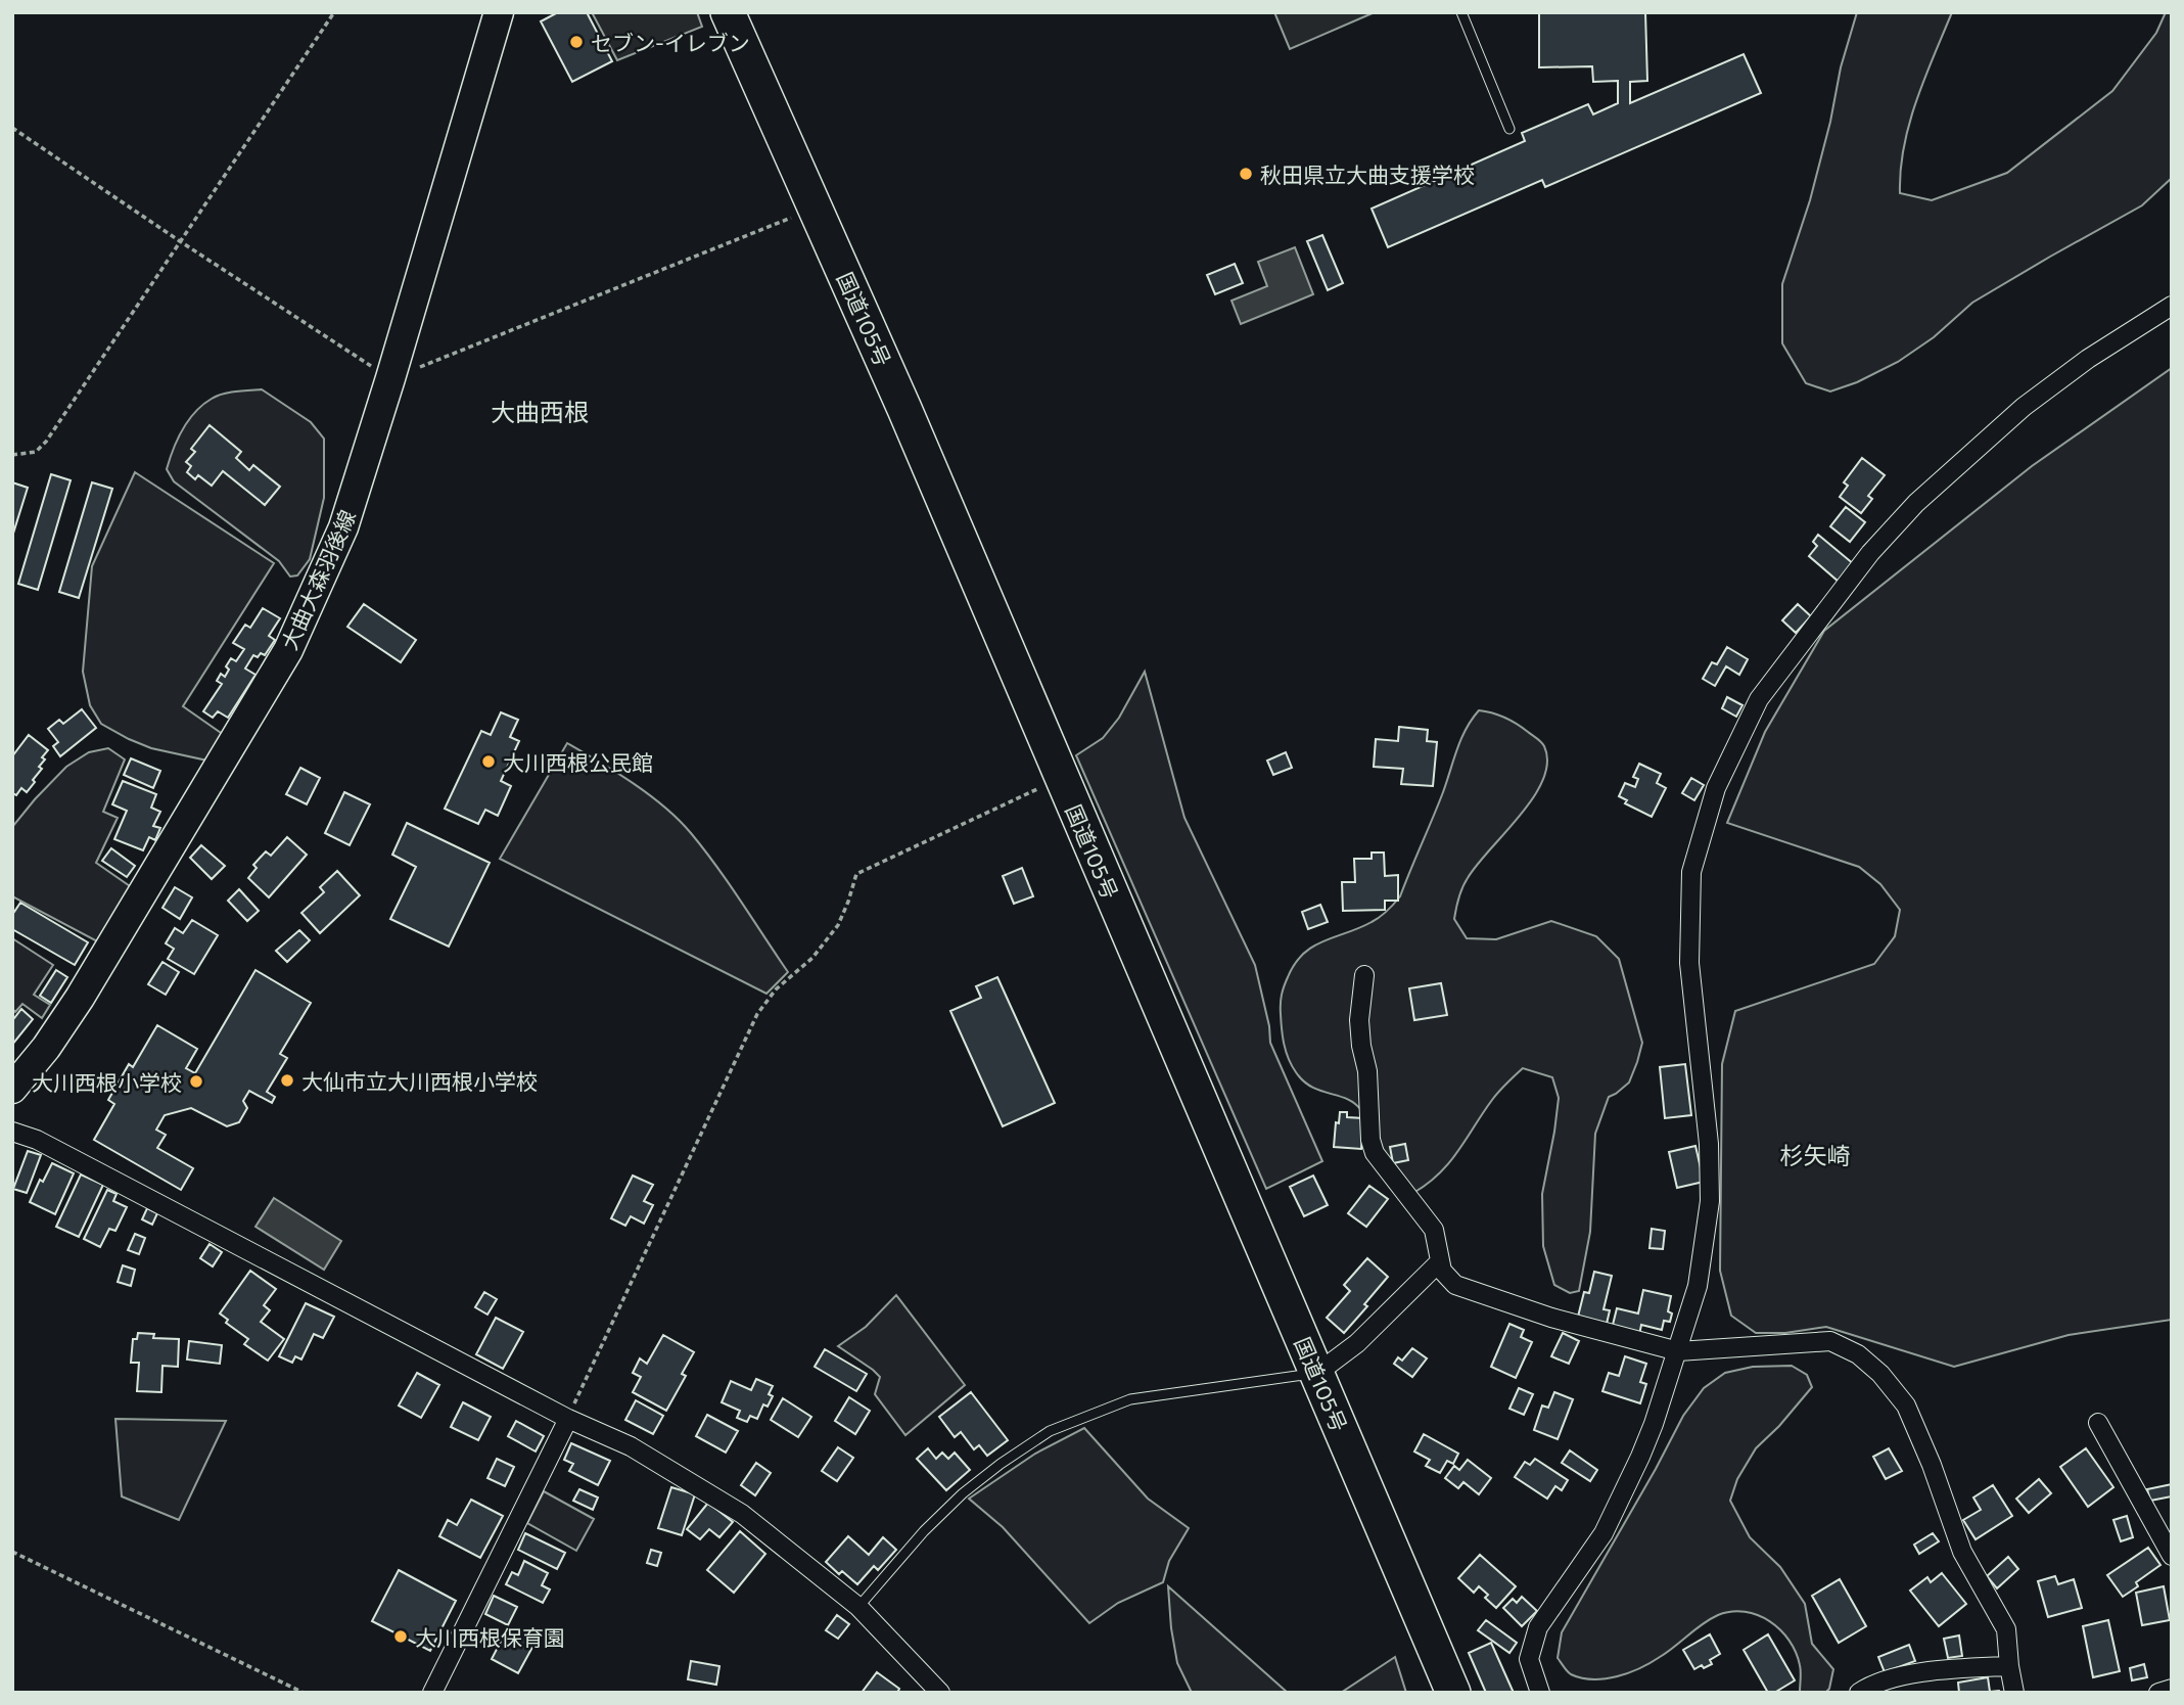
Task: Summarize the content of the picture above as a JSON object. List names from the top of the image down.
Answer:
{
  "streets": {
    "highway": ["国道105号"],
    "main road": ["大曲大森羽後線"]
  },
  "districts": ["大曲西根", "杉矢崎"],
  "places": [
    "セブン-イレブン",
    "秋田県立大曲支援学校",
    "大川西根公民館",
    "大仙市立大川西根小学校",
    "大川西根小学校",
    "大川西根保育園"
  ]
}
